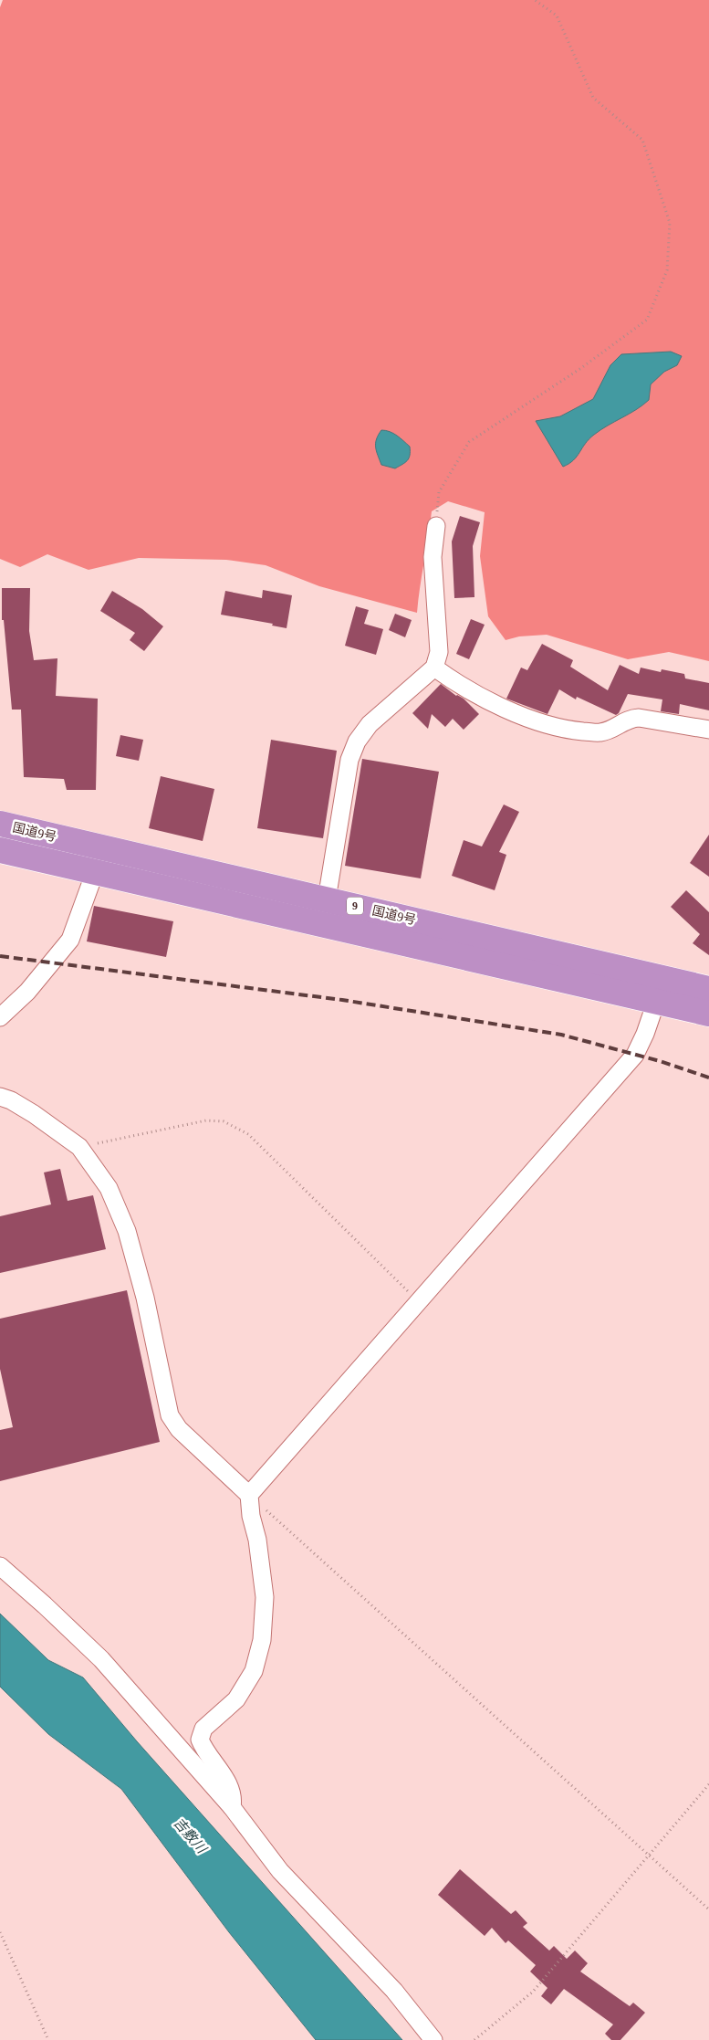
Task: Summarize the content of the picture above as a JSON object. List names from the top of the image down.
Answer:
{
  "streets": {
    "highway": ["国道9号", "9"]
  },
  "water": ["吉敷川"]
}
